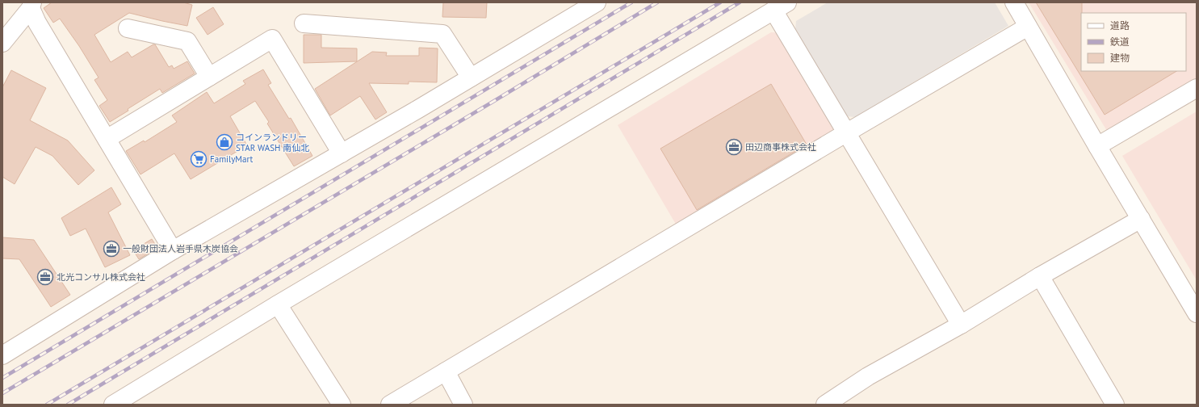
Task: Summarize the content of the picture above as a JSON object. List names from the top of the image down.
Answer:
{
  "places": {
    "shop": ["コインランドリー STAR WASH 南仙北"],
    "office": ["田辺商事株式会社", "一般財団法人岩手県木炭協会", "北光コンサル株式会社"],
    "supermarket": ["FamilyMart"]
  },
  "legend": ["道路", "鉄道", "建物"]
}
